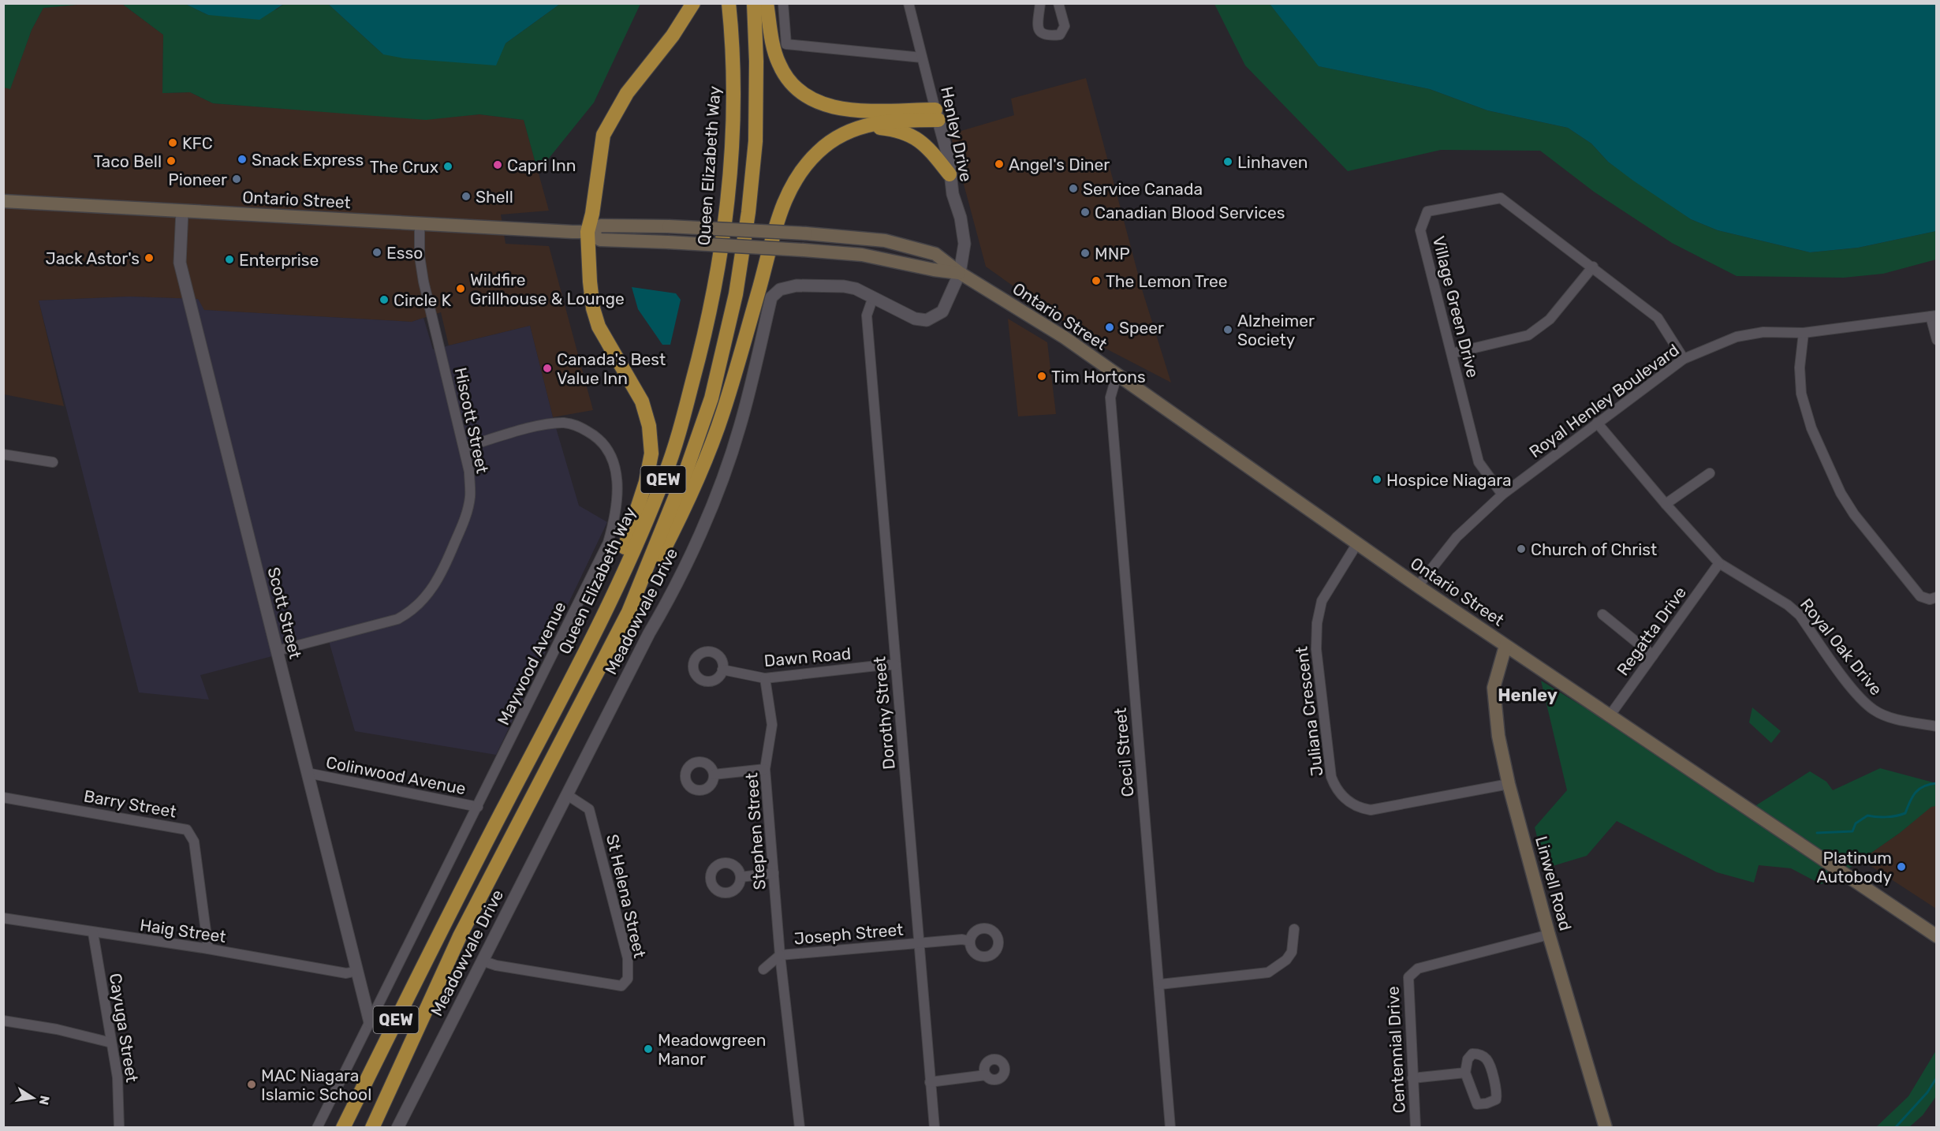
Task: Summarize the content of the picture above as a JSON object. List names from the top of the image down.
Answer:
{
  "streets": {
    "highway": ["Queen Elizabeth Way", "QEW"],
    "main road": ["Ontario Street", "Linwell Road"],
    "street": [
      "Henley Drive",
      "Village Green Drive",
      "Royal Henley Boulevard",
      "Hiscott Street",
      "Meadowvale Drive",
      "Scott Street",
      "Regatta Drive",
      "Royal Oak Drive",
      "Dawn Road",
      "Maywood Avenue",
      "Juliana Crescent",
      "Dorothy Street",
      "Cecil Street",
      "Colinwood Avenue",
      "Barry Street",
      "Stephen Street",
      "St Helena Street",
      "Haig Street",
      "Joseph Street",
      "Cayuga Street",
      "Centennial Drive"
    ]
  },
  "crossings": [
    ["Henley Drive", "Ontario Street"],
    ["Henley Drive", "Meadowvale Drive"],
    ["Ontario Street", "Royal Henley Boulevard"],
    ["Ontario Street", "Hiscott Street"],
    ["Ontario Street", "Meadowvale Drive"],
    ["Ontario Street", "Scott Street"],
    ["Ontario Street", "Regatta Drive"],
    ["Ontario Street", "Juliana Crescent"],
    ["Ontario Street", "Cecil Street"],
    ["Ontario Street", "Linwell Road"],
    ["Village Green Drive", "Royal Henley Boulevard"],
    ["Royal Henley Boulevard", "Royal Oak Drive"],
    ["Hiscott Street", "Scott Street"],
    ["Hiscott Street", "Maywood Avenue"],
    ["Meadowvale Drive", "Dorothy Street"],
    ["Meadowvale Drive", "St Helena Street"],
    ["Scott Street", "Maywood Avenue"],
    ["Scott Street", "Colinwood Avenue"],
    ["Scott Street", "Haig Street"],
    ["Regatta Drive", "Royal Oak Drive"],
    ["Dawn Road", "Dorothy Street"],
    ["Dawn Road", "Stephen Street"],
    ["Maywood Avenue", "Colinwood Avenue"],
    ["Juliana Crescent", "Linwell Road"],
    ["Dorothy Street", "Joseph Street"],
    ["Barry Street", "Haig Street"],
    ["Stephen Street", "Joseph Street"],
    ["Linwell Road", "Centennial Drive"],
    ["Haig Street", "Cayuga Street"]
  ],
  "districts": ["Henley"],
  "places": [
    "KFC",
    "Snack Express",
    "Taco Bell",
    "Linhaven",
    "Angel's Diner",
    "Capri Inn",
    "The Crux",
    "Pioneer",
    "Service Canada",
    "Shell",
    "Canadian Blood Services",
    "Esso",
    "MNP",
    "Jack Astor's",
    "Enterprise",
    "The Lemon Tree",
    "Wildfire Grillhouse & Lounge",
    "Circle K",
    "Speer",
    "Alzheimer Society",
    "Canada's Best Value Inn",
    "Tim Hortons",
    "Hospice Niagara",
    "Church of Christ",
    "Platinum Autobody",
    "Meadowgreen Manor",
    "MAC Niagara Islamic School"
  ],
  "north": "right"
}
